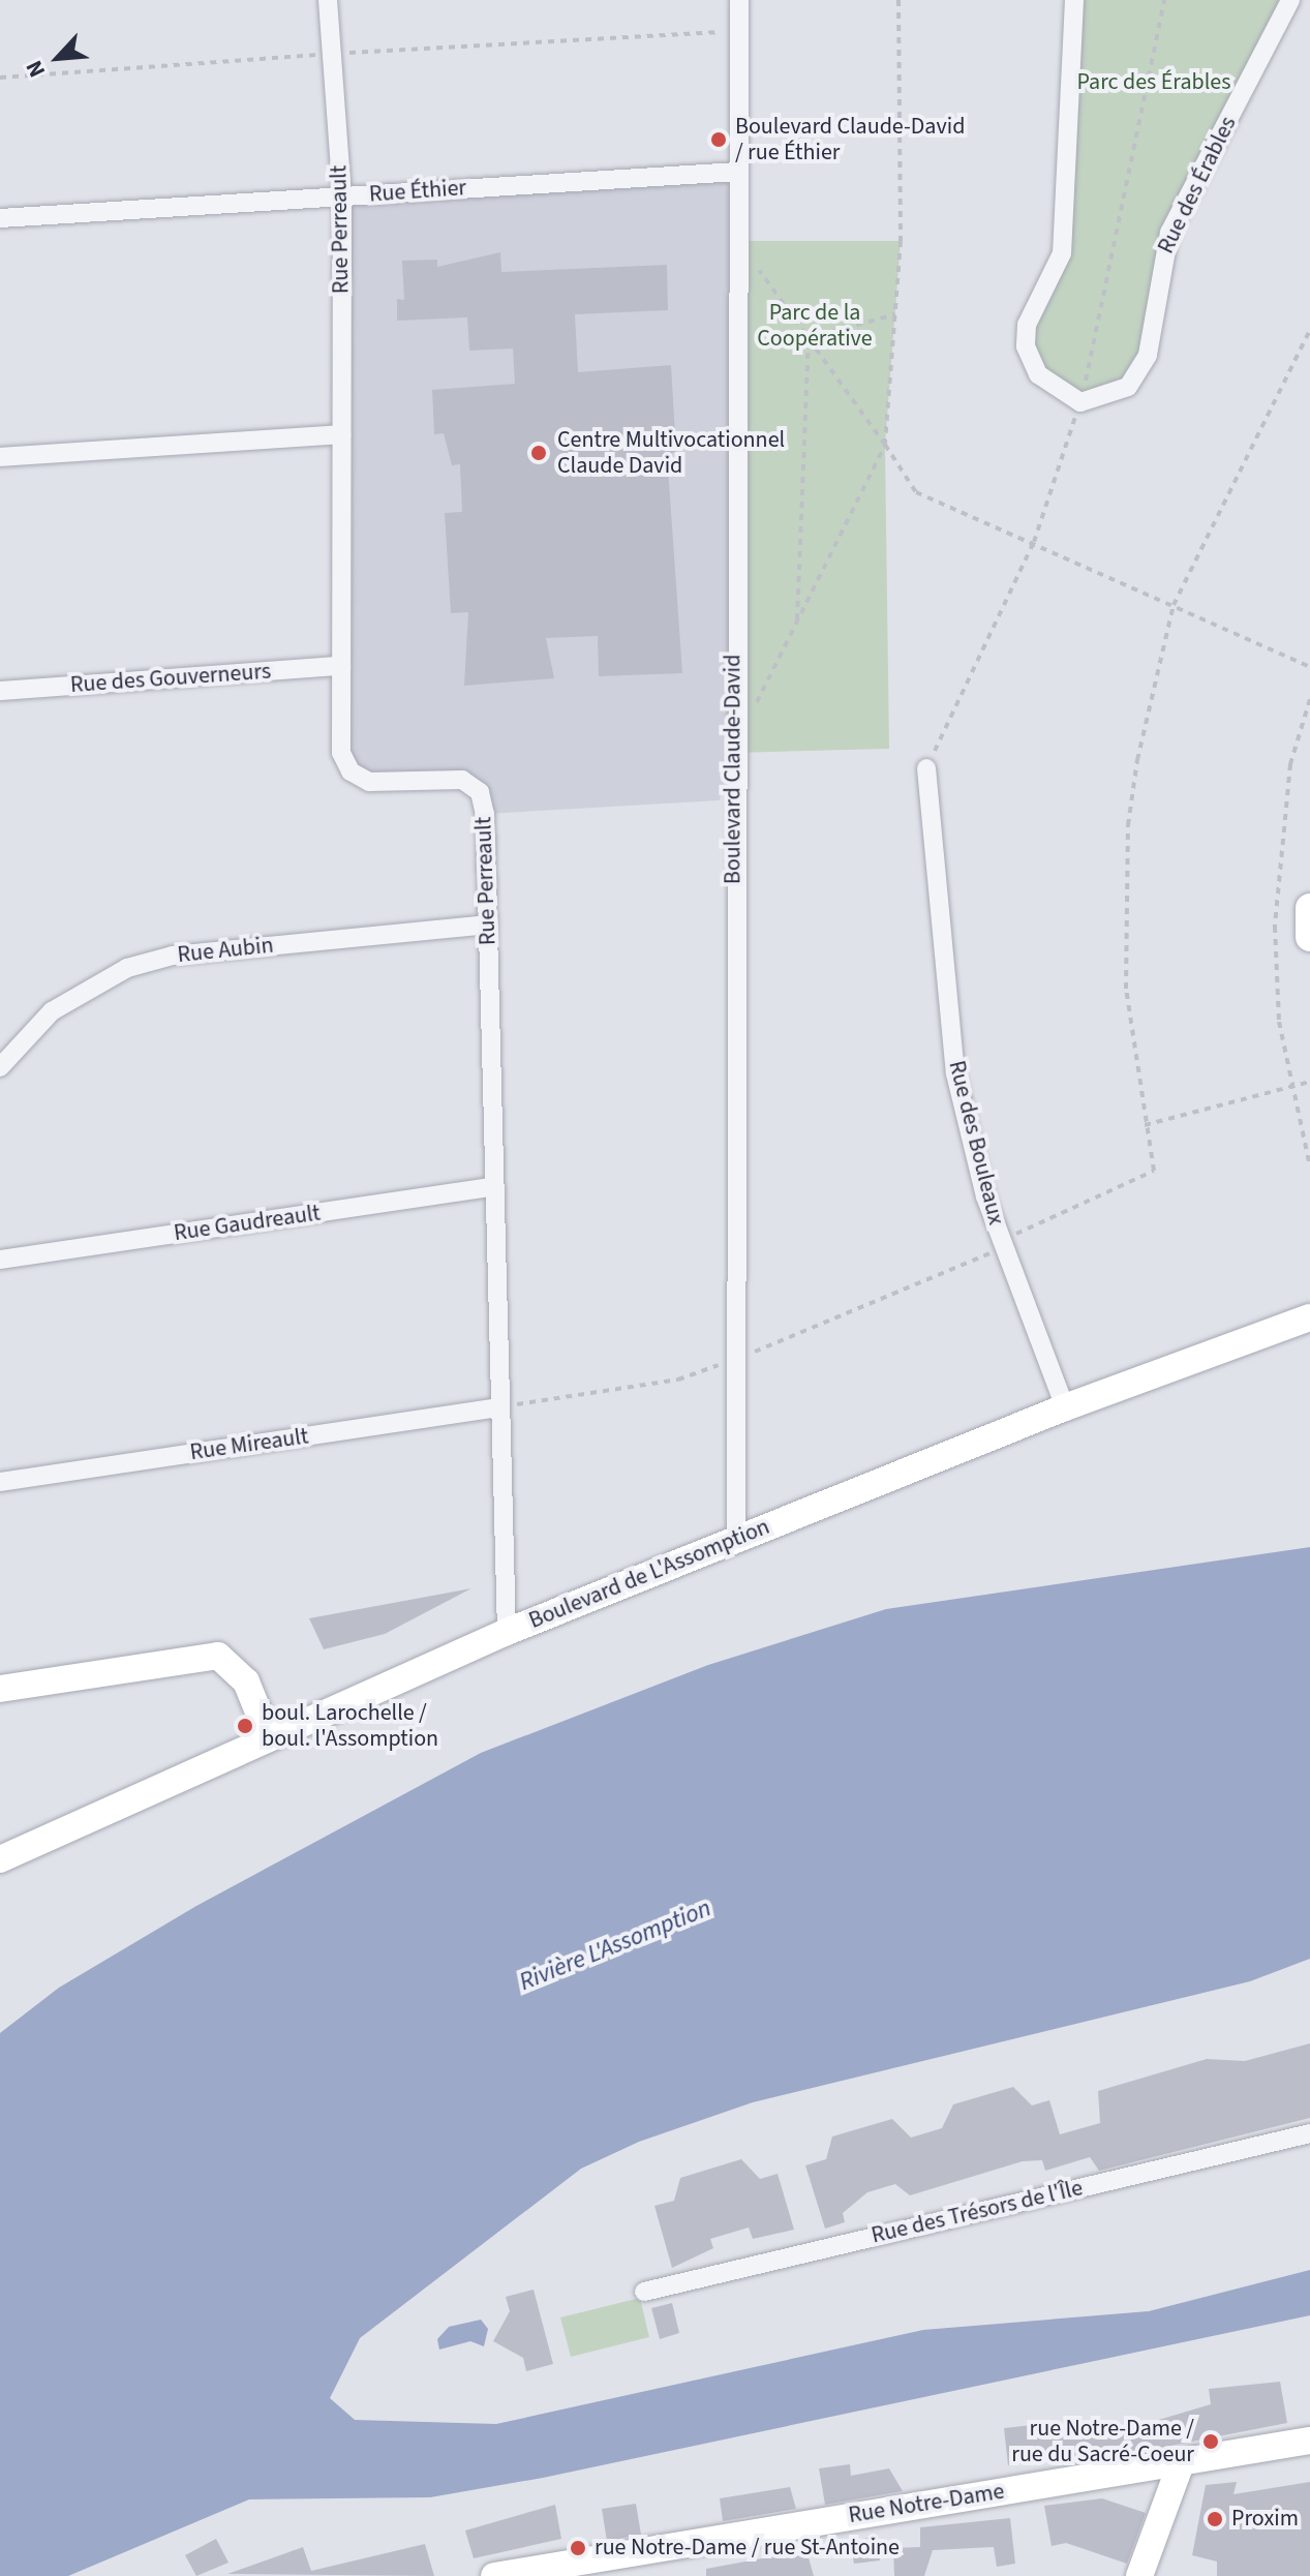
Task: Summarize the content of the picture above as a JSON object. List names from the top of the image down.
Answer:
{
  "streets": {
    "street": [
      "Rue des Érables",
      "Rue Éthier",
      "Rue Perreault",
      "Rue des Gouverneurs",
      "Boulevard Claude-David",
      "Rue Aubin",
      "Rue des Bouleaux",
      "Rue Gaudreault",
      "Rue Mireault",
      "Boulevard de L'Assomption",
      "Rue des Trésors de l'Île",
      "Rue Notre-Dame"
    ]
  },
  "crossings": [
    ["Rue Éthier", "Rue Perreault"],
    ["Rue Éthier", "Boulevard Claude-David"],
    ["Rue Perreault", "Rue des Gouverneurs"],
    ["Rue Perreault", "Rue Aubin"],
    ["Rue Perreault", "Rue Gaudreault"],
    ["Rue Perreault", "Rue Mireault"],
    ["Rue Perreault", "Boulevard de L'Assomption"],
    ["Boulevard Claude-David", "Boulevard de L'Assomption"],
    ["Rue des Bouleaux", "Boulevard de L'Assomption"]
  ],
  "water": ["Rivière L'Assomption"],
  "parks": ["Parc des Érables", "Parc de la Coopérative"],
  "places": [
    "Boulevard Claude-David / rue Éthier",
    "Centre Multivocationnel Claude David",
    "boul. Larochelle / boul. l'Assomption",
    "rue Notre-Dame / rue du Sacré-Coeur",
    "Proxim",
    "rue Notre-Dame / rue St-Antoine"
  ],
  "north": "bottom left"
}
